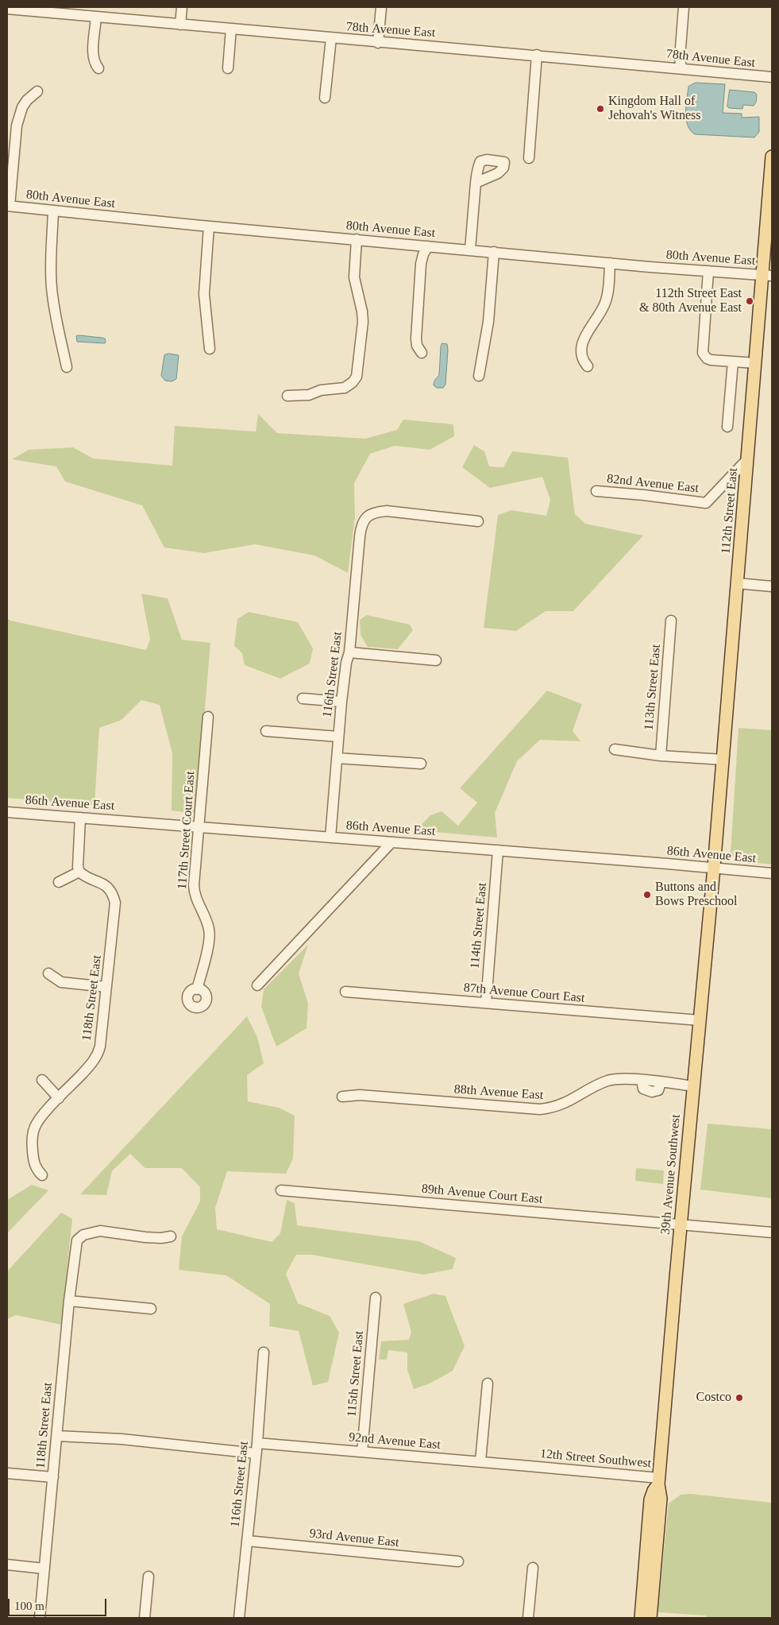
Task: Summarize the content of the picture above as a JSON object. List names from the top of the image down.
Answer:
{
  "streets": {
    "main road": ["112th Street East", "39th Avenue Southwest"],
    "street": [
      "78th Avenue East",
      "80th Avenue East",
      "82nd Avenue East",
      "116th Street East",
      "113th Street East",
      "86th Avenue East",
      "117th Street Court East",
      "114th Street East",
      "87th Avenue Court East",
      "118th Street East",
      "88th Avenue East",
      "89th Avenue Court East",
      "115th Street East",
      "92nd Avenue East",
      "12th Street Southwest",
      "93rd Avenue East"
    ]
  },
  "crossings": [
    ["80th Avenue East", "112th Street East"],
    ["82nd Avenue East", "112th Street East"],
    ["112th Street East", "86th Avenue East"],
    ["112th Street East", "39th Avenue Southwest"],
    ["116th Street East", "86th Avenue East"],
    ["116th Street East", "92nd Avenue East"],
    ["116th Street East", "93rd Avenue East"],
    ["86th Avenue East", "117th Street Court East"],
    ["86th Avenue East", "114th Street East"],
    ["86th Avenue East", "39th Avenue Southwest"],
    ["114th Street East", "87th Avenue Court East"],
    ["87th Avenue Court East", "39th Avenue Southwest"],
    ["88th Avenue East", "39th Avenue Southwest"],
    ["39th Avenue Southwest", "89th Avenue Court East"],
    ["39th Avenue Southwest", "12th Street Southwest"],
    ["115th Street East", "92nd Avenue East"],
    ["92nd Avenue East", "12th Street Southwest"]
  ],
  "places": [
    "Kingdom Hall of Jehovah's Witness",
    "112th Street East & 80th Avenue East",
    "Buttons and Bows Preschool",
    "Costco"
  ],
  "scale_bar": "100 m"
}
